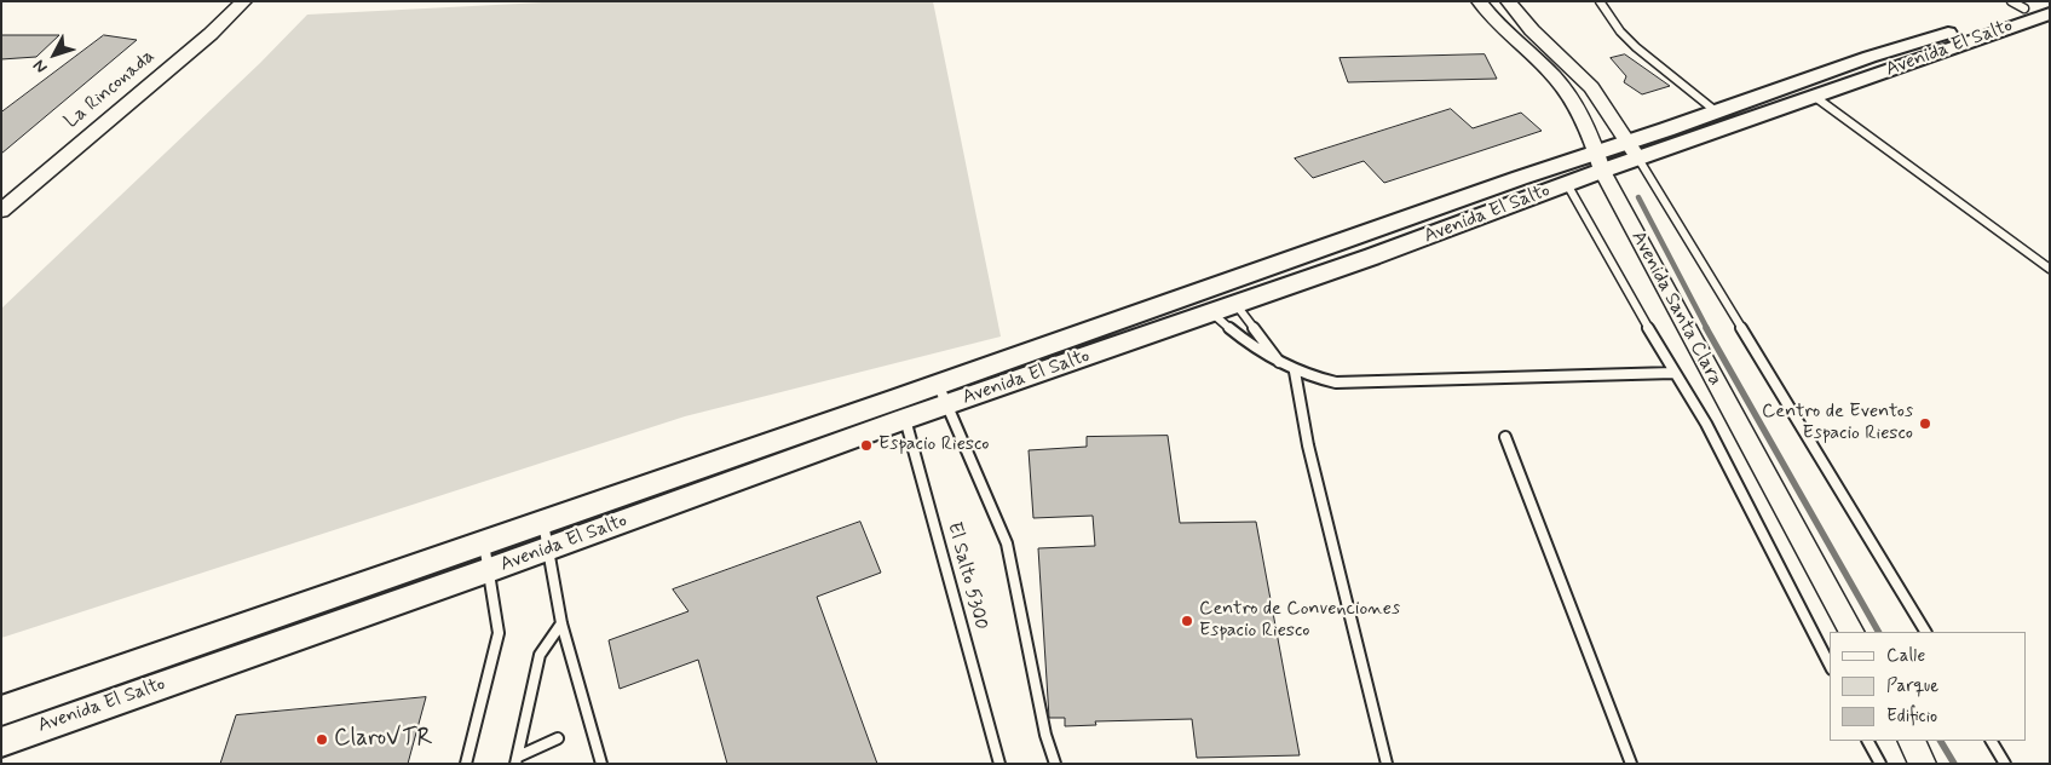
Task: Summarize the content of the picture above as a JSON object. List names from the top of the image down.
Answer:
{
  "streets": {
    "main road": ["Avenida El Salto"],
    "street": ["La Rinconada", "Avenida Santa Clara"],
    "lane": ["El Salto 5300"]
  },
  "crossings": [
    ["Avenida El Salto", "Avenida Santa Clara"],
    ["Avenida El Salto", "El Salto 5300"]
  ],
  "places": [
    "Centro de Eventos Espacio Riesco",
    "Espacio Riesco",
    "Centro de Convenciones Espacio Riesco",
    "ClaroVTR"
  ],
  "legend": ["Calle", "Parque", "Edificio"],
  "north": "bottom left"
}
